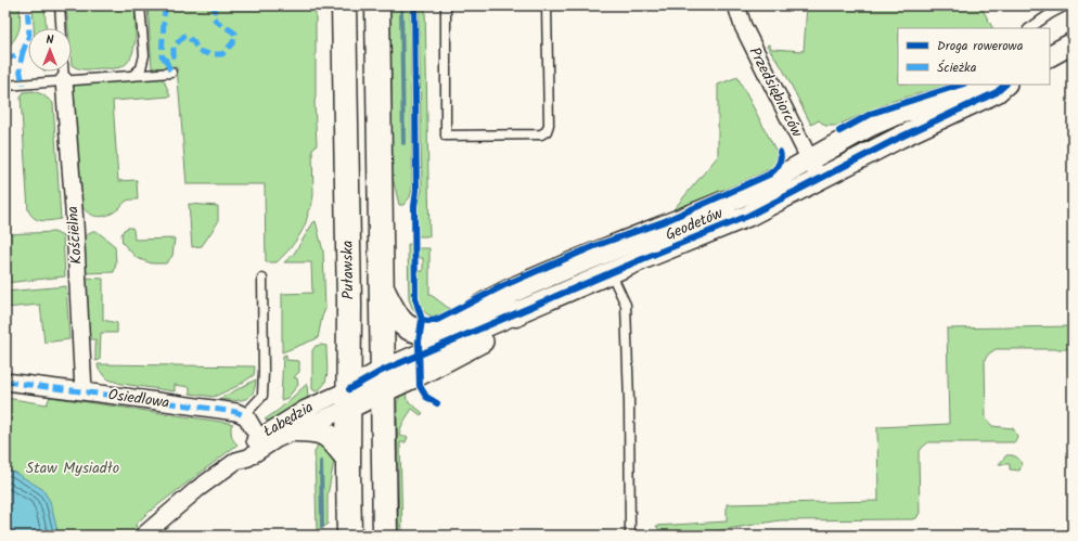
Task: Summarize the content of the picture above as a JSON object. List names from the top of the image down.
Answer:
{
  "streets": {
    "main road": ["Puławska"],
    "street": [
      "Przedsiębiorców",
      "Geodetów",
      "Kościelna",
      "Osiedlowa",
      "Łabędzia"
    ]
  },
  "crossings": [
    ["Przedsiębiorców", "Geodetów"],
    ["Kościelna", "Osiedlowa"],
    ["Puławska", "Łabędzia"]
  ],
  "parks": ["Staw Mysiadło"],
  "legend": ["Droga rowerowa", "Ścieżka"],
  "north": "top"
}
